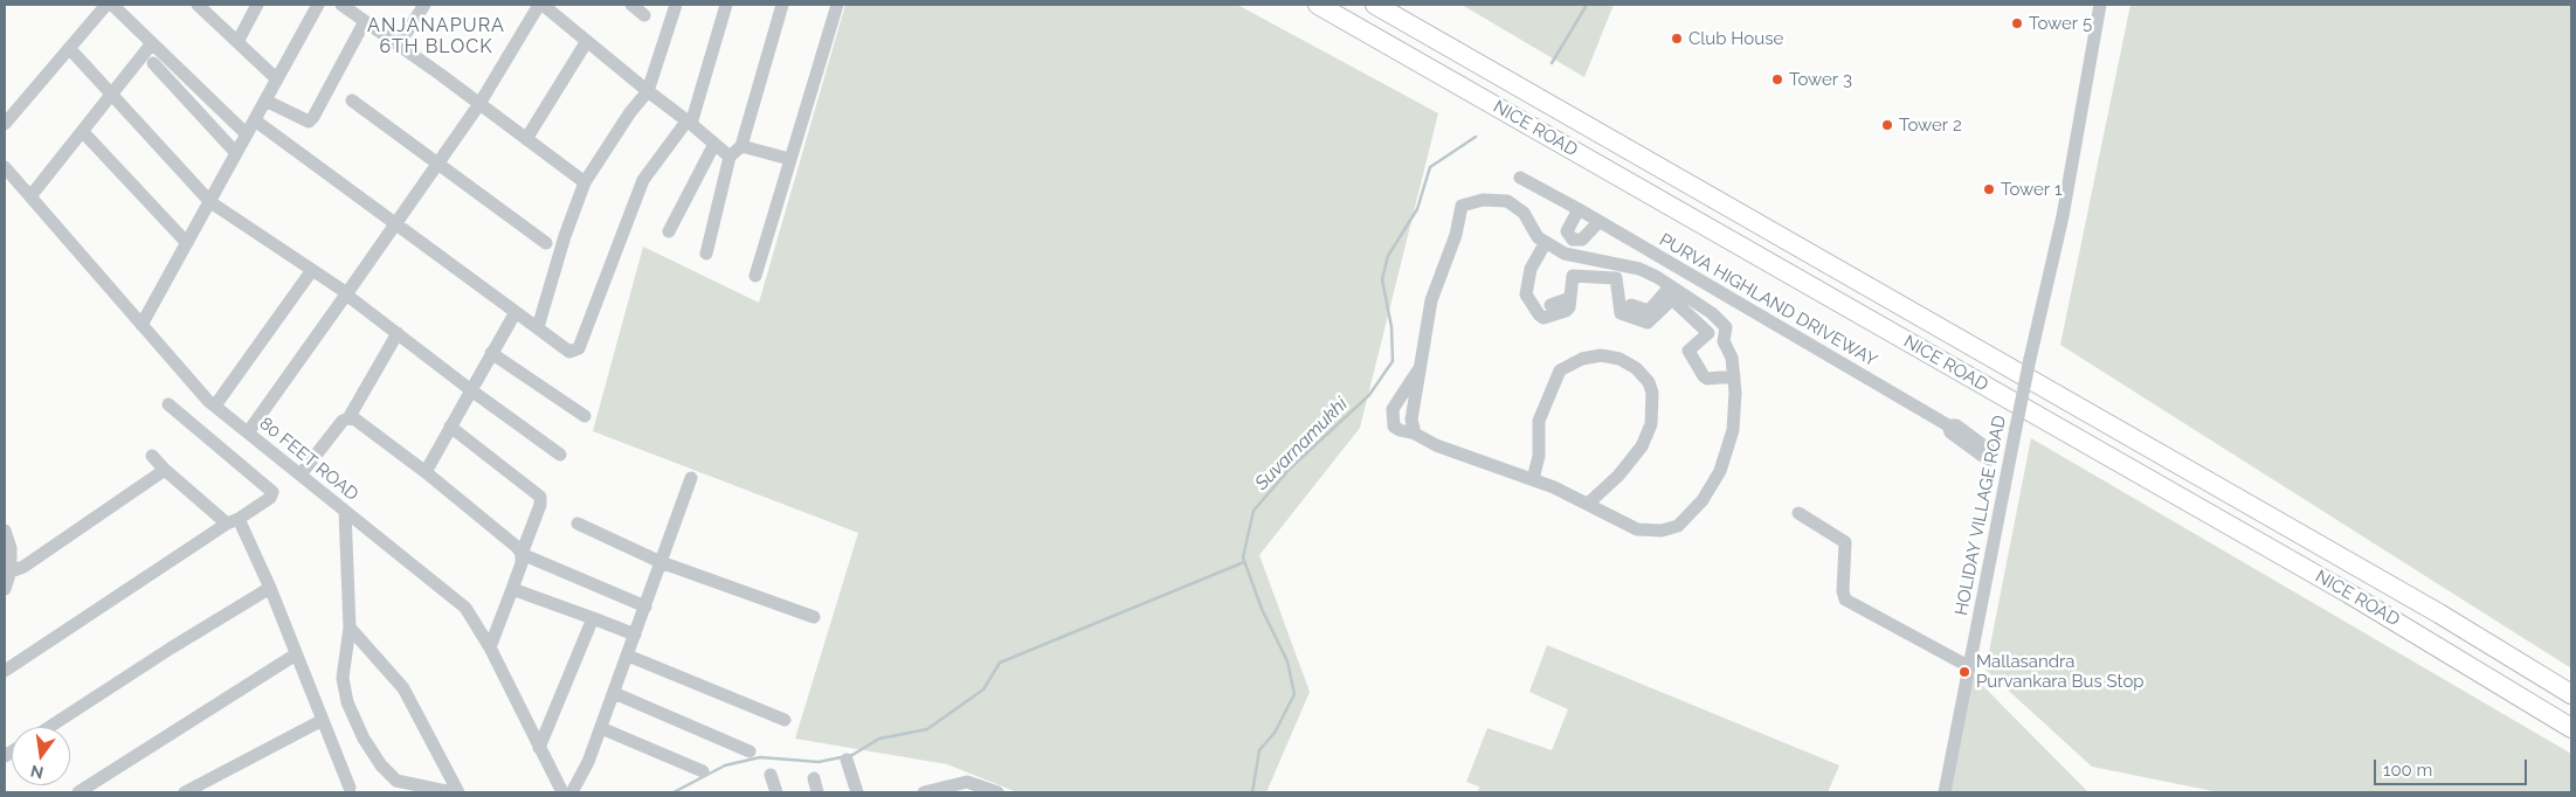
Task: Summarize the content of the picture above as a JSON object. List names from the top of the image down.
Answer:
{
  "streets": {
    "highway": ["NICE ROAD"],
    "street": ["PURVA HIGHLAND DRIVEWAY", "80 FEET ROAD", "HOLIDAY VILLAGE ROAD"]
  },
  "crossings": [
    ["PURVA HIGHLAND DRIVEWAY", "HOLIDAY VILLAGE ROAD"]
  ],
  "districts": ["ANJANAPURA 6TH BLOCK"],
  "water": ["Suvarnamukhi"],
  "places": [
    "Tower 5",
    "Club House",
    "Tower 3",
    "Tower 2",
    "Tower 1",
    "Mallasandra Purvankara Bus Stop"
  ],
  "scale_bar": "100 m",
  "north": "bottom"
}
